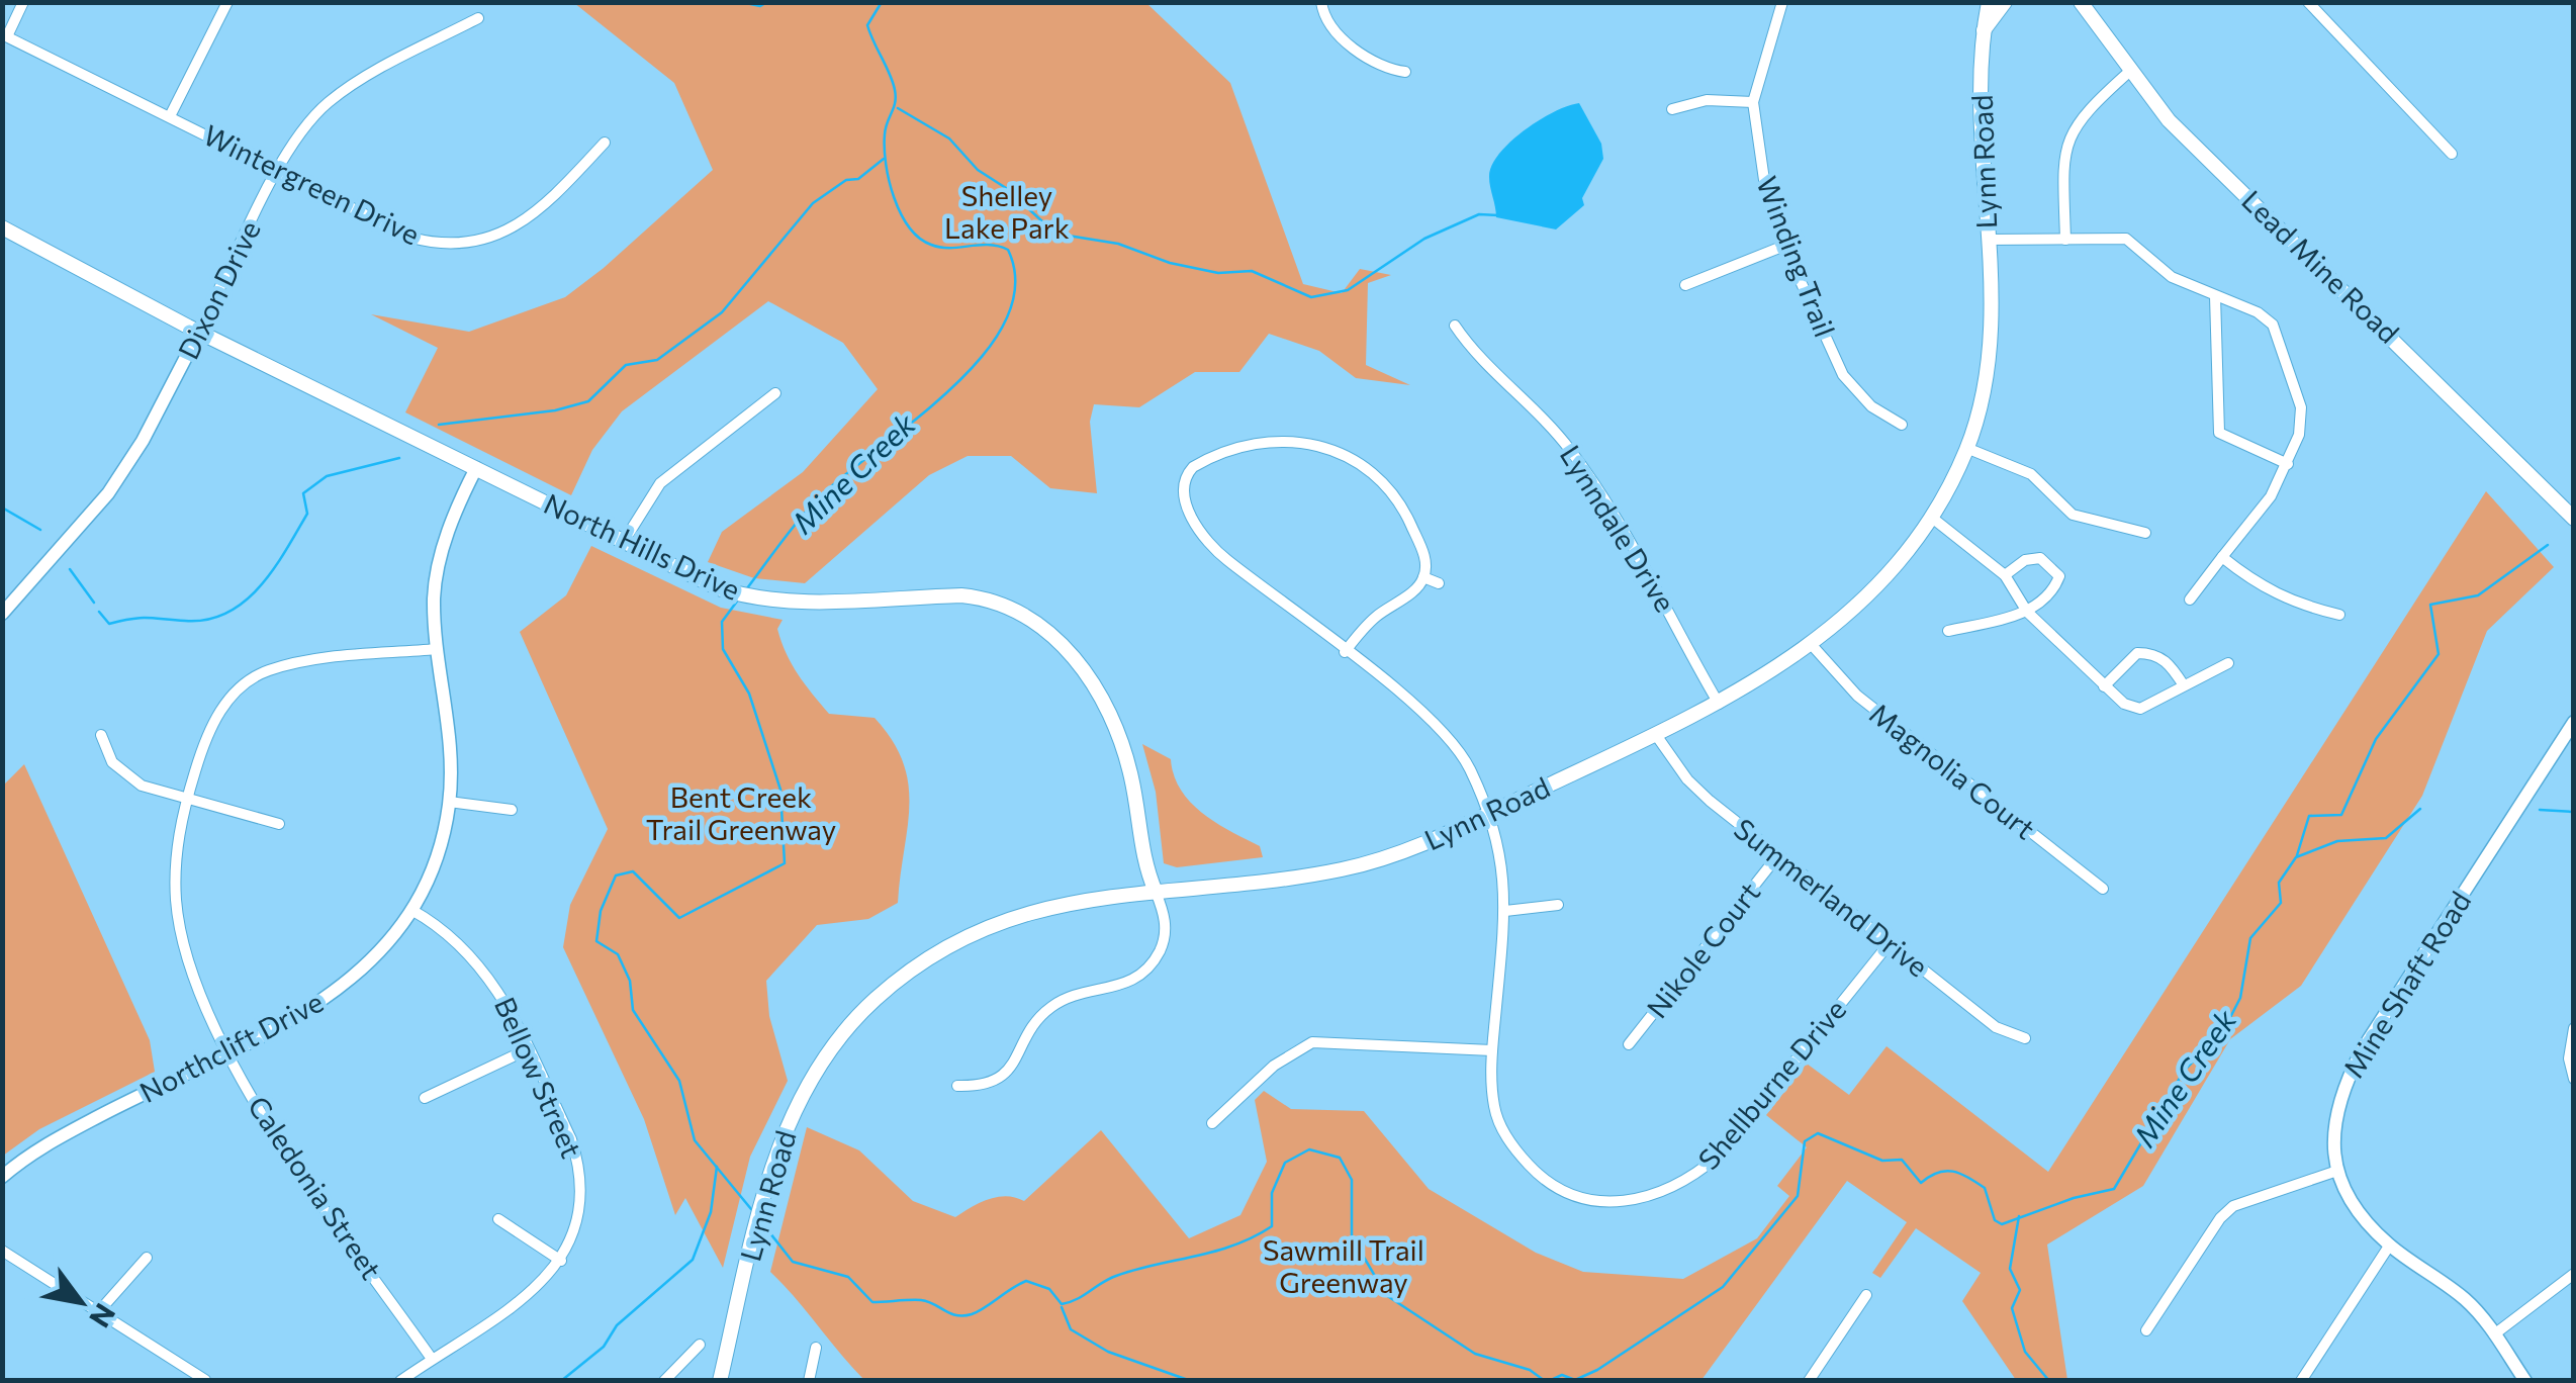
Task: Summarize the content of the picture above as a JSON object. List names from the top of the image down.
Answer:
{
  "streets": {
    "main road": ["Lynn Road", "Lead Mine Road", "North Hills Drive"],
    "street": [
      "Wintergreen Drive",
      "Winding Trail",
      "Dixon Drive",
      "Lynndale Drive",
      "Magnolia Court",
      "Summerland Drive",
      "Nikole Court",
      "Mine Shaft Road",
      "Northclift Drive",
      "Bellow Street",
      "Shellburne Drive",
      "Caledonia Street"
    ]
  },
  "crossings": [
    ["Lynn Road", "Lynndale Drive"],
    ["Lynn Road", "North Hills Drive"],
    ["Lynn Road", "Magnolia Court"],
    ["Lynn Road", "Summerland Drive"],
    ["Lynn Road", "Shellburne Drive"],
    ["Wintergreen Drive", "Dixon Drive"],
    ["Dixon Drive", "North Hills Drive"],
    ["North Hills Drive", "Northclift Drive"],
    ["Summerland Drive", "Nikole Court"],
    ["Summerland Drive", "Shellburne Drive"],
    ["Northclift Drive", "Bellow Street"],
    ["Northclift Drive", "Caledonia Street"],
    ["Bellow Street", "Caledonia Street"]
  ],
  "water": ["Mine Creek"],
  "parks": ["Shelley Lake Park", "Bent Creek Trail Greenway", "Sawmill Trail Greenway"],
  "north": "bottom right"
}
